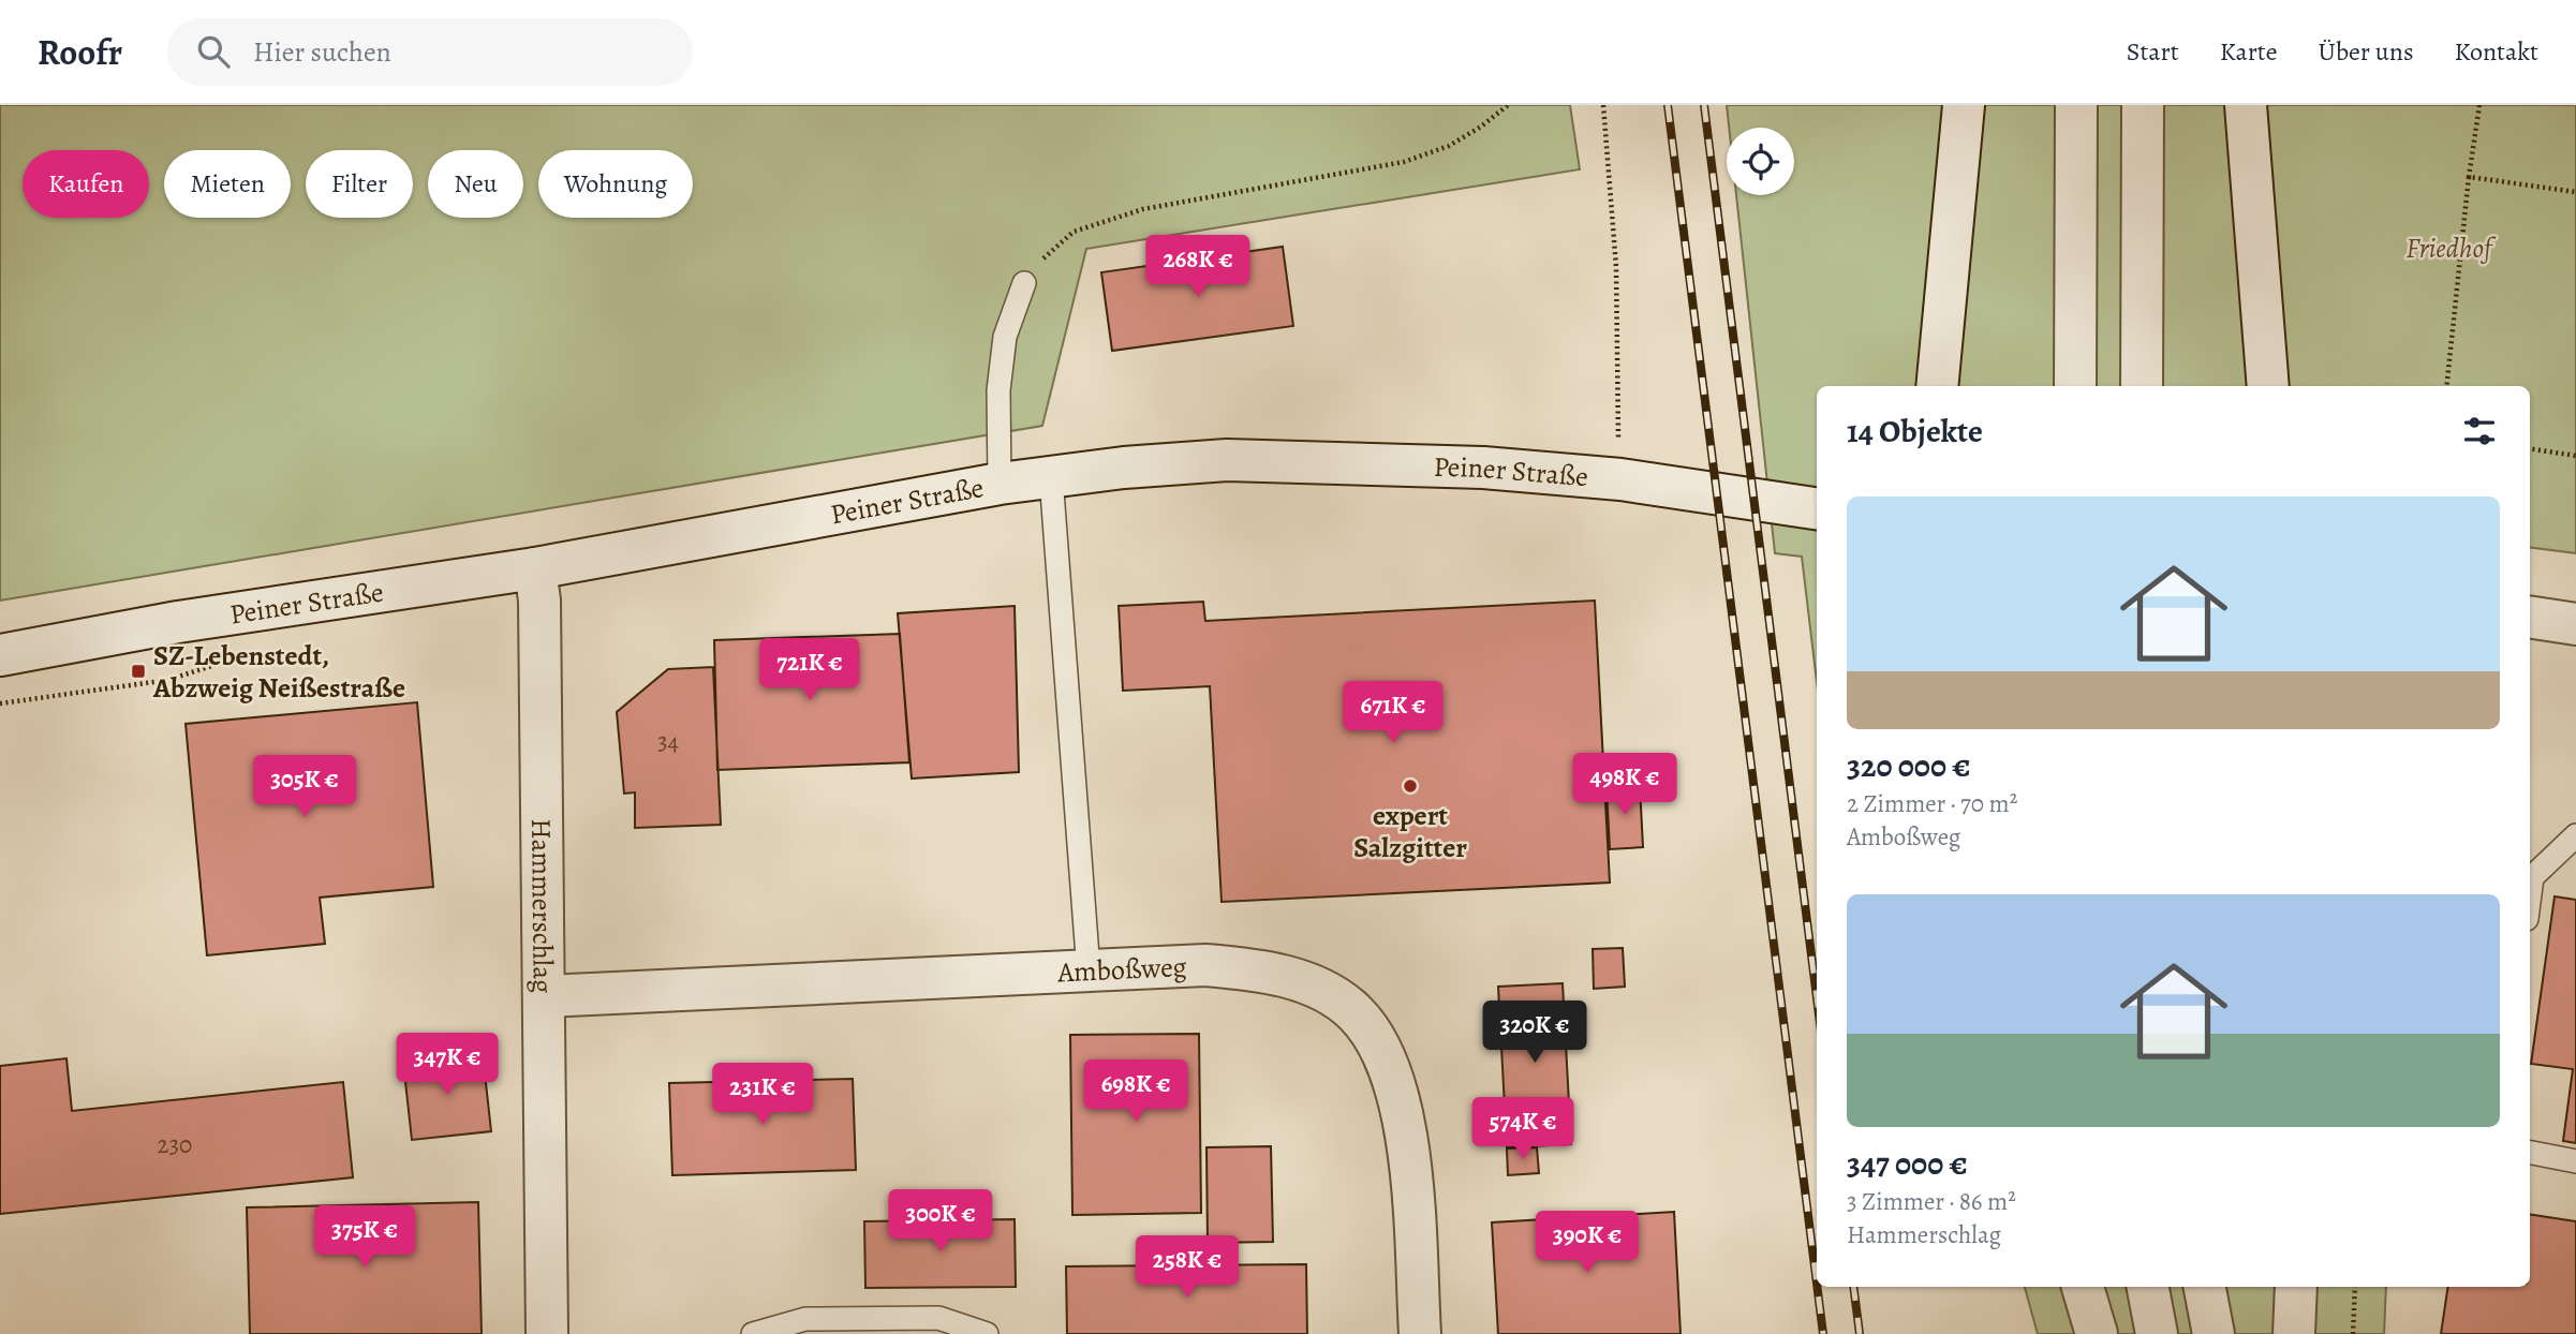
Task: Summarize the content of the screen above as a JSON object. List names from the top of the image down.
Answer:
{
  "streets": {
    "street": ["Peiner Straße", "Hammerschlag", "Amboßweg"]
  },
  "crossings": [
    ["Peiner Straße", "Hammerschlag"],
    ["Hammerschlag", "Amboßweg"]
  ],
  "parks": ["Friedhof"],
  "places": {
    "transit": ["SZ-Lebenstedt, Abzweig Neißestraße"],
    "other": ["expert Salzgitter"]
  },
  "house_numbers": ["34", "230"],
  "page": {
    "header": "Roofr",
    "search": "Hier suchen",
    "nav": [
      "Start",
      "Karte",
      "Über uns",
      "Kontakt"
    ],
    "chip": [
      "Kaufen",
      "Mieten",
      "Filter",
      "Neu",
      "Wohnung"
    ],
    "price": [
      "268K €",
      "721K €",
      "671K €",
      "498K €",
      "305K €",
      "320K €",
      "347K €",
      "698K €",
      "231K €",
      "574K €",
      "300K €",
      "375K €",
      "390K €",
      "258K €"
    ],
    "heading": "14 Objekte",
    "list": [
      {
        "name": "320 000 €",
        "note": "2 Zimmer · 70 m² · Amboßweg"
      },
      {
        "name": "347 000 €",
        "note": "3 Zimmer · 86 m² · Hammerschlag"
      }
    ]
  }
}
